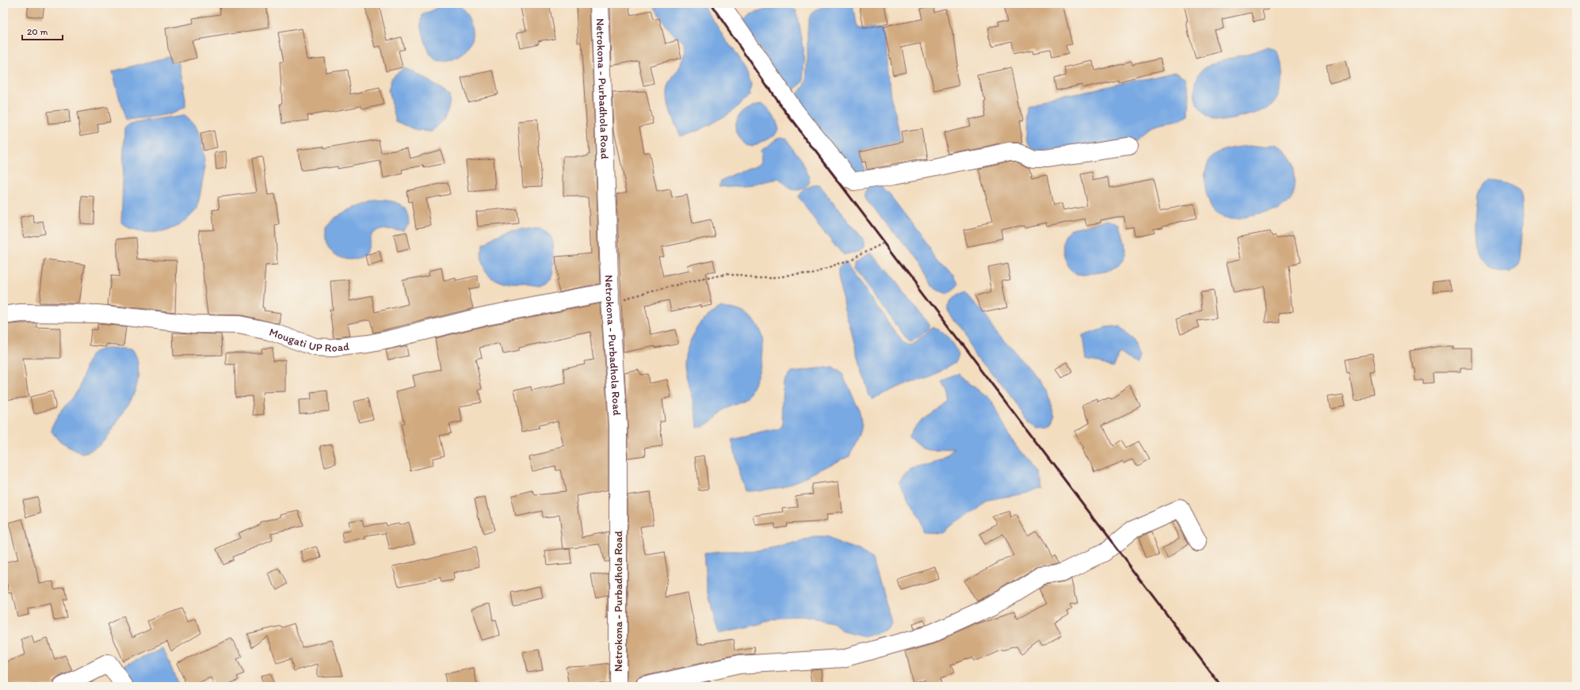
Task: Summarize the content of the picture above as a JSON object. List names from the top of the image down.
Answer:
{
  "streets": {
    "street": ["Netrokona - Purbadhola Road", "Mougati UP Road"]
  },
  "crossings": [
    ["Netrokona - Purbadhola Road", "Mougati UP Road"]
  ],
  "scale_bar": "20 m"
}
